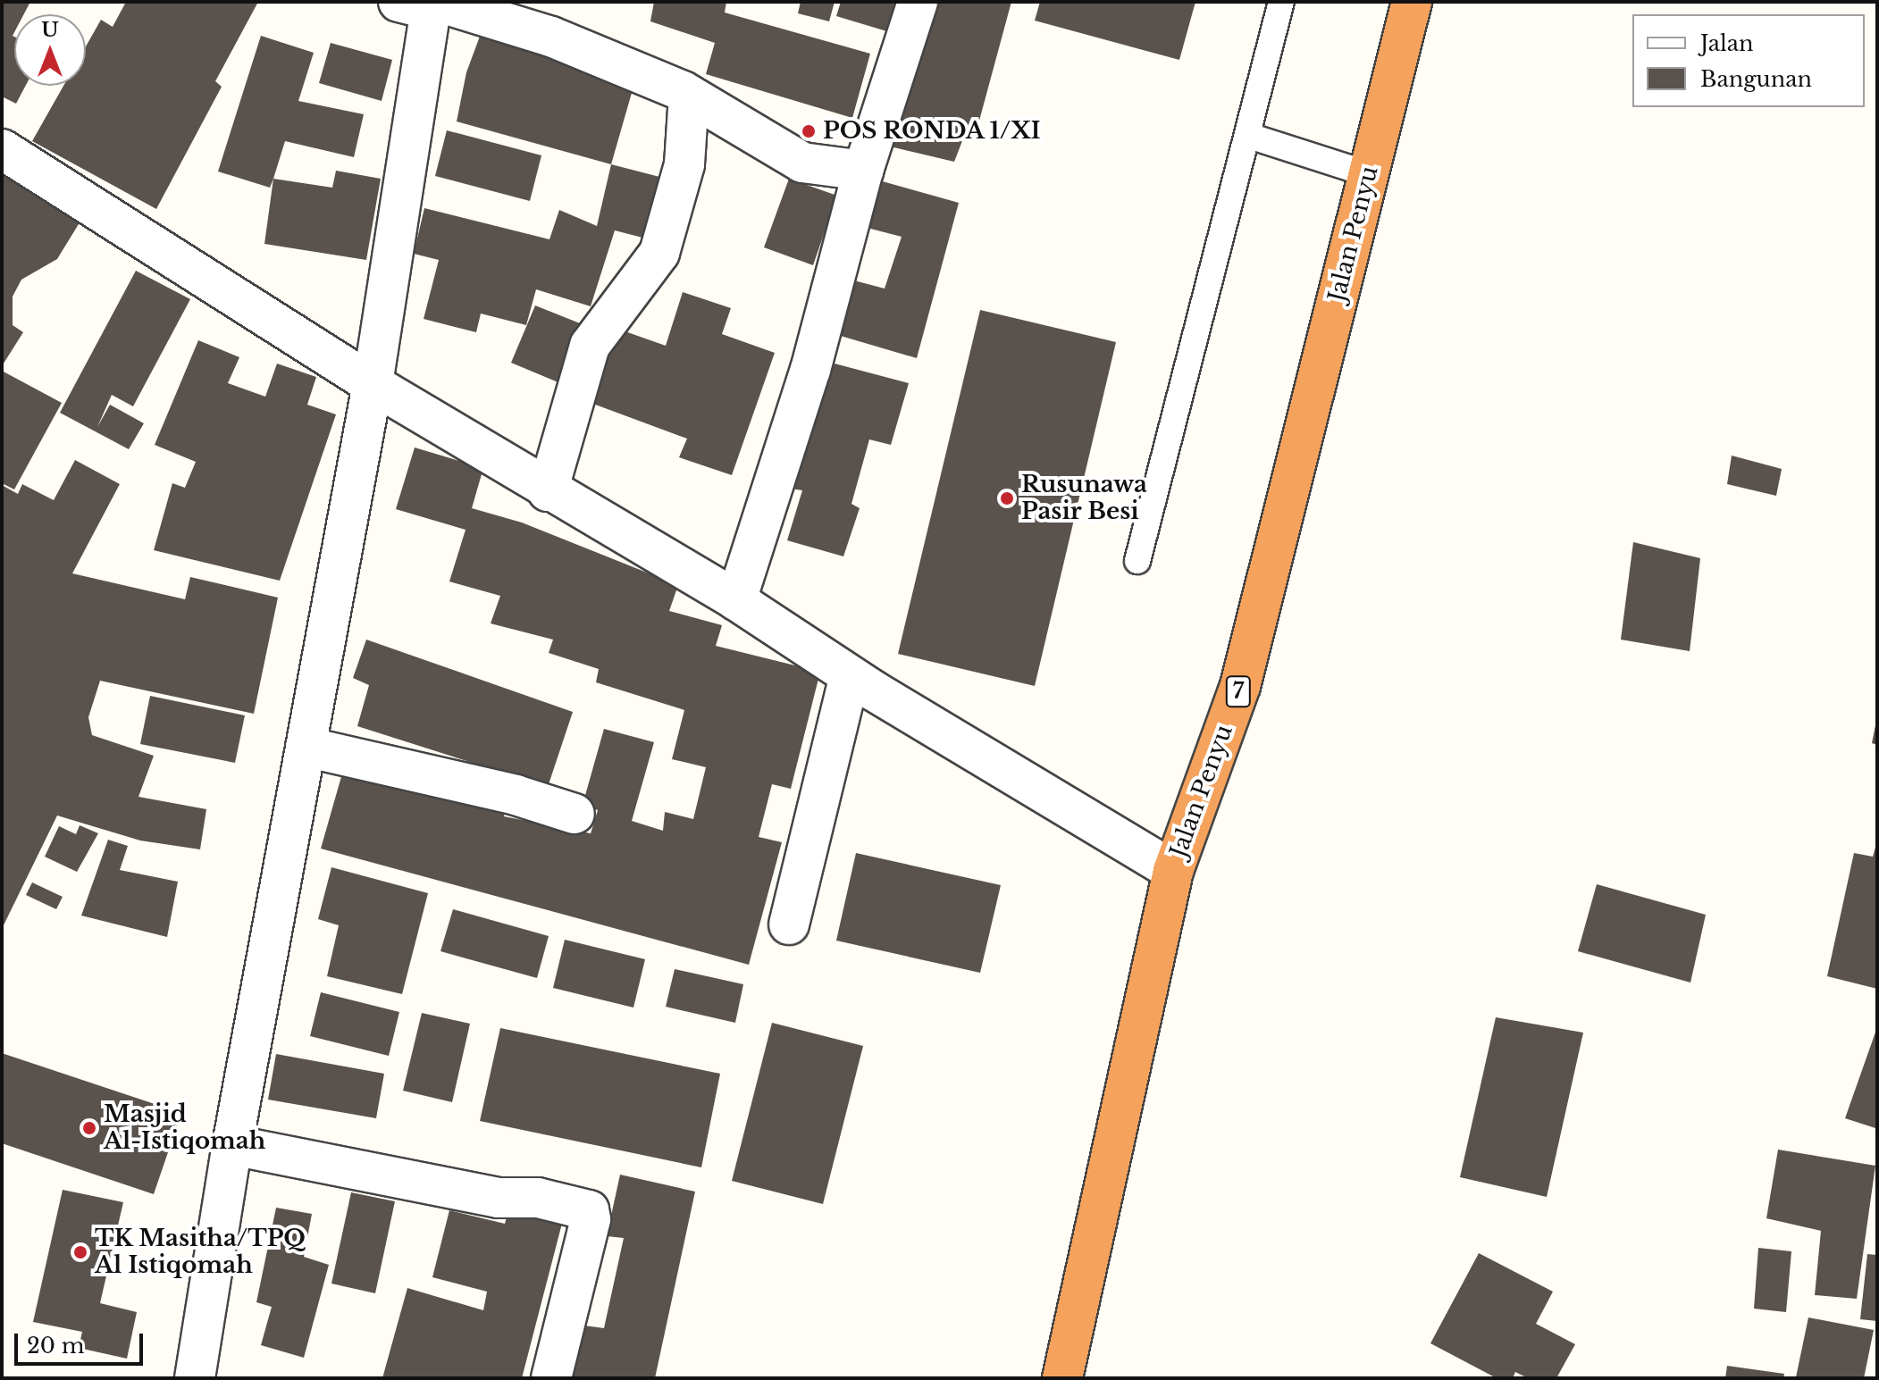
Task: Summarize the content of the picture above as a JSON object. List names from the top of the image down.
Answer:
{
  "streets": {
    "highway": ["Jalan Penyu", "7"]
  },
  "places": [
    "POS RONDA 1/XI",
    "Rusunawa Pasir Besi",
    "Masjid Al-Istiqomah",
    "TK Masitha/TPQ Al Istiqomah"
  ],
  "legend": ["Jalan", "Bangunan"],
  "scale_bar": "20 m",
  "north": "top"
}
